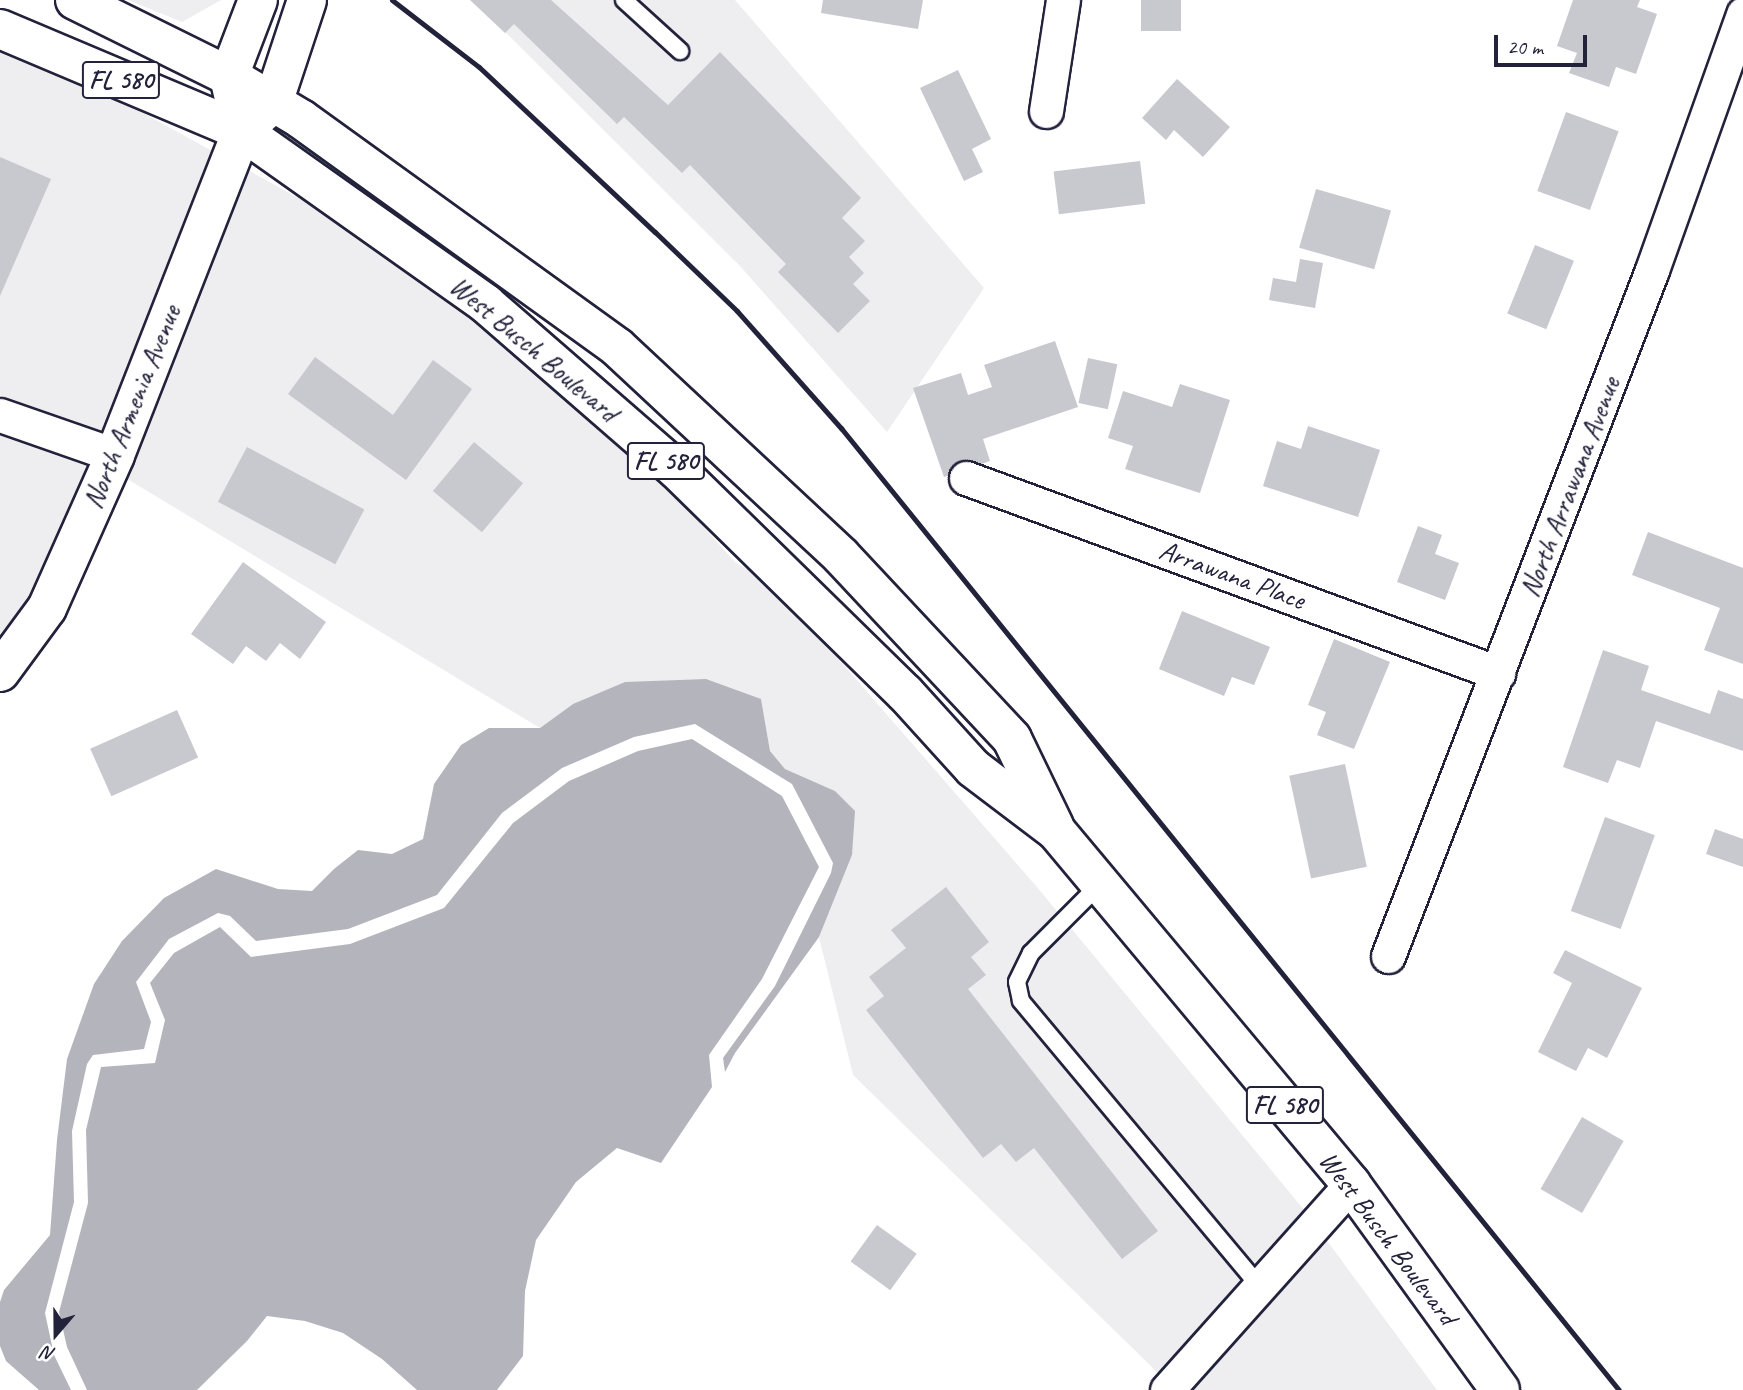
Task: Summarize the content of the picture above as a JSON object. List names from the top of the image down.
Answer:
{
  "streets": {
    "main road": ["FL 580", "West Busch Boulevard", "North Armenia Avenue"],
    "street": ["North Arrawana Avenue", "Arrawana Place"]
  },
  "crossings": [
    ["West Busch Boulevard", "North Armenia Avenue"],
    ["North Arrawana Avenue", "Arrawana Place"]
  ],
  "scale_bar": "20 m",
  "north": "bottom"
}
